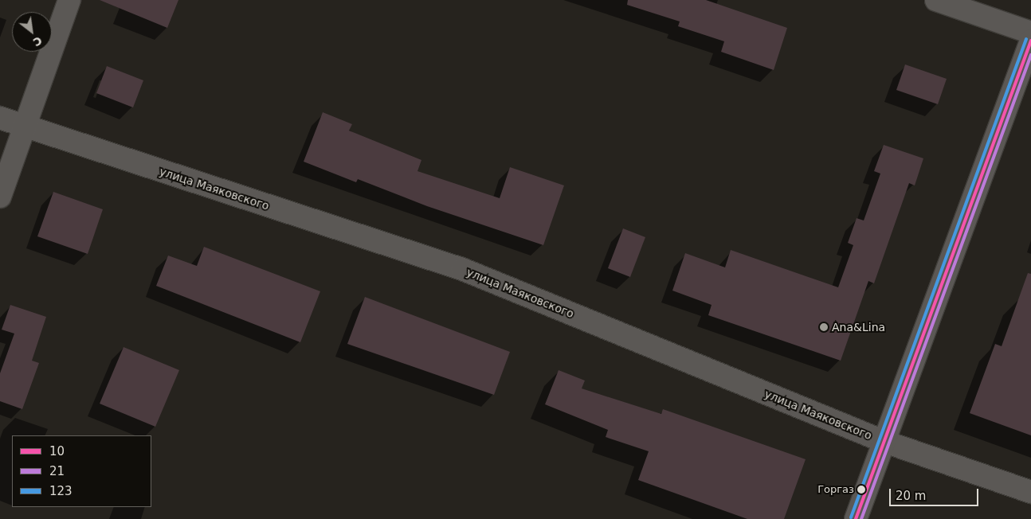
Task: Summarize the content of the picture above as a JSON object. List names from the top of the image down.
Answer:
{
  "streets": {
    "street": ["улица Маяковского"]
  },
  "places": ["Ana&Lina", "Горгаз"],
  "lines": ["transit line 123", "transit line 10", "transit line 21"],
  "legend": ["10", "21", "123"],
  "scale_bar": "20 m",
  "north": "bottom right"
}
